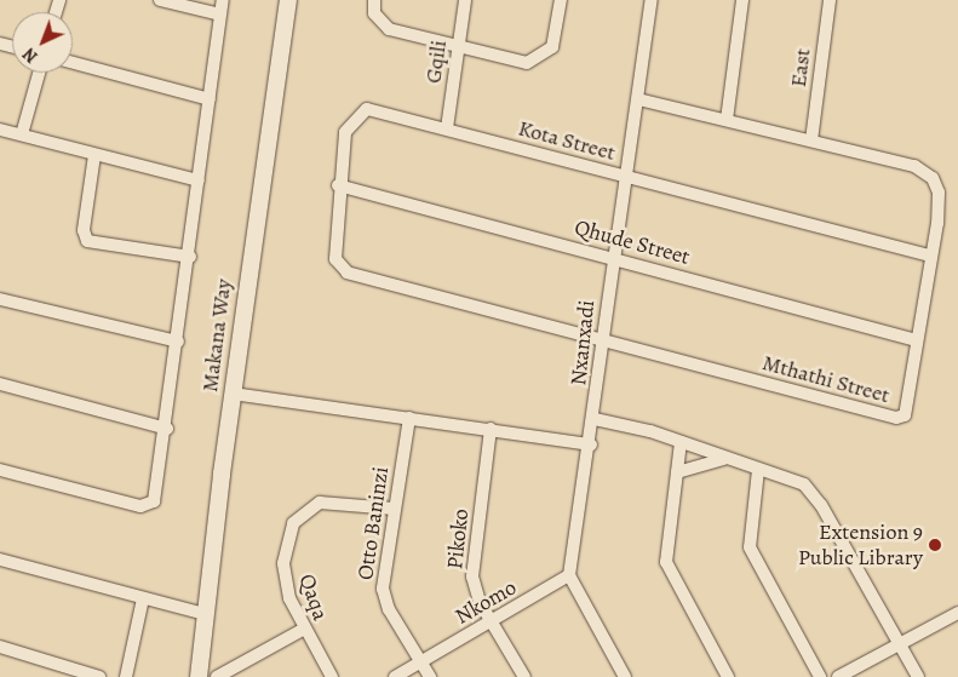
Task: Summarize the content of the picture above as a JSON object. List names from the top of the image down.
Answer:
{
  "streets": {
    "street": [
      "Gqili",
      "East",
      "Kota Street",
      "Qhude Street",
      "Makana Way",
      "Nxanxadi",
      "Mthathi Street",
      "Otto Baninzi",
      "Pikoko",
      "Qaqa",
      "Nkomo"
    ]
  },
  "crossings": [
    ["Gqili", "Kota Street"],
    ["East", "Mthathi Street"],
    ["Kota Street", "Qhude Street"],
    ["Kota Street", "Nxanxadi"],
    ["Kota Street", "Mthathi Street"],
    ["Qhude Street", "Nxanxadi"],
    ["Qhude Street", "Mthathi Street"],
    ["Nxanxadi", "Mthathi Street"],
    ["Nxanxadi", "Nkomo"],
    ["Otto Baninzi", "Qaqa"],
    ["Otto Baninzi", "Nkomo"],
    ["Pikoko", "Nkomo"]
  ],
  "places": ["Extension 9 Public Library"],
  "north": "bottom left"
}
